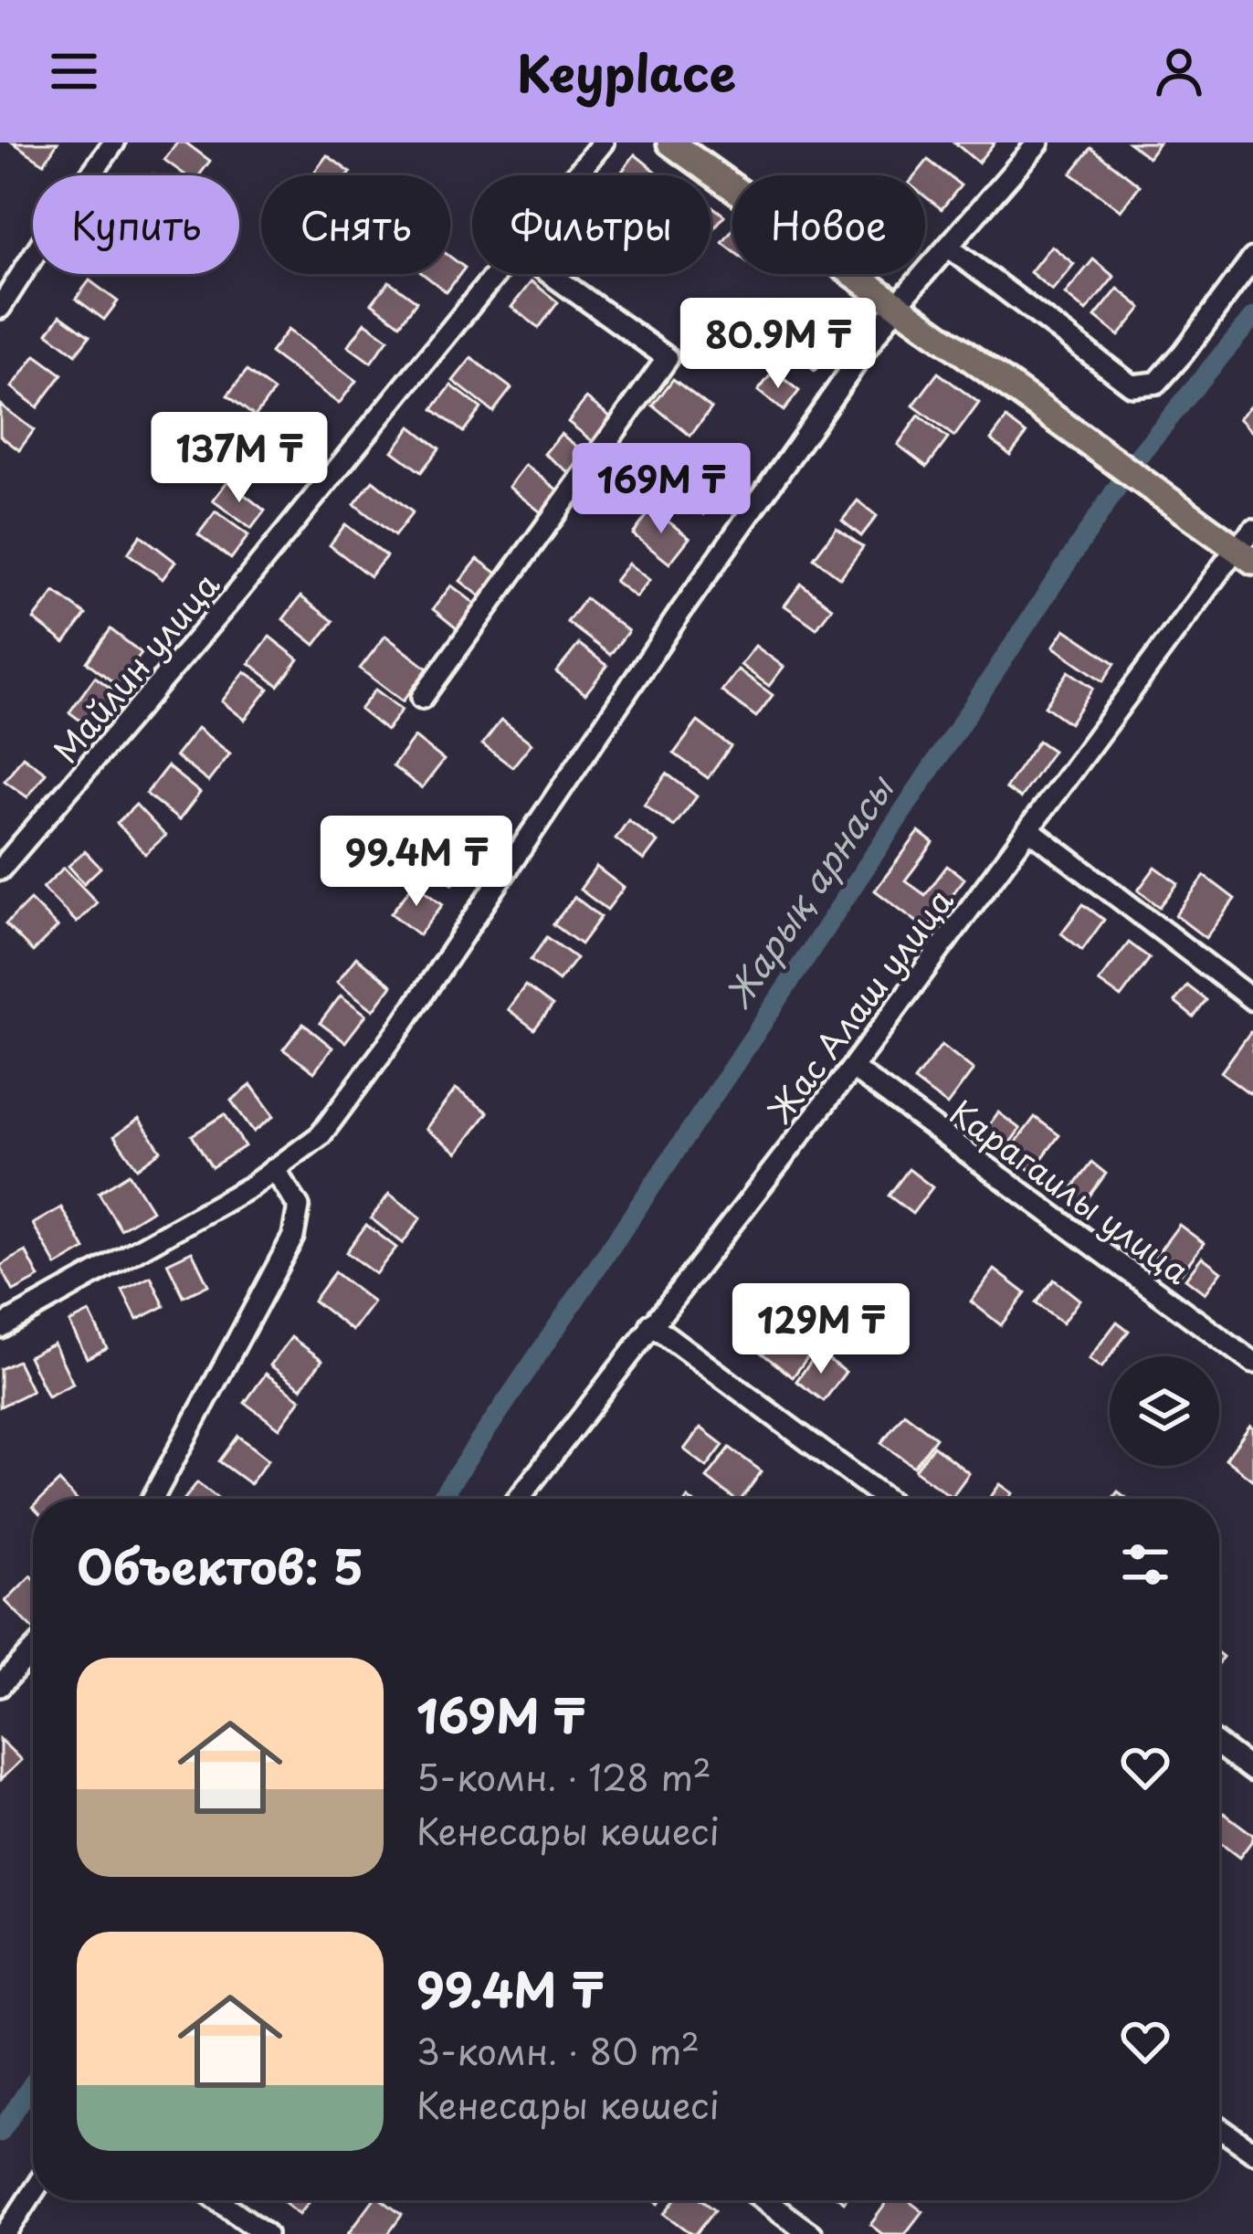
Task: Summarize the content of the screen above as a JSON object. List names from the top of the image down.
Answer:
{
  "streets": {
    "street": ["Майлин улица", "Жас Алаш улица", "Карагаилы улица"]
  },
  "crossings": [
    ["Жас Алаш улица", "Карагаилы улица"]
  ],
  "water": ["Жарық арнасы"],
  "page": {
    "header": "Keyplace",
    "chip": [
      "Купить",
      "Снять",
      "Фильтры",
      "Новое"
    ],
    "price": [
      "80.9M ₸",
      "137M ₸",
      "169M ₸",
      "99.4M ₸",
      "129M ₸"
    ],
    "heading": "Объектов: 5",
    "list": [
      {
        "name": "169M ₸",
        "note": "5-комн. · 128 m² · Кенесары көшесі"
      },
      {
        "name": "99.4M ₸",
        "note": "3-комн. · 80 m² · Кенесары көшесі"
      }
    ]
  }
}
